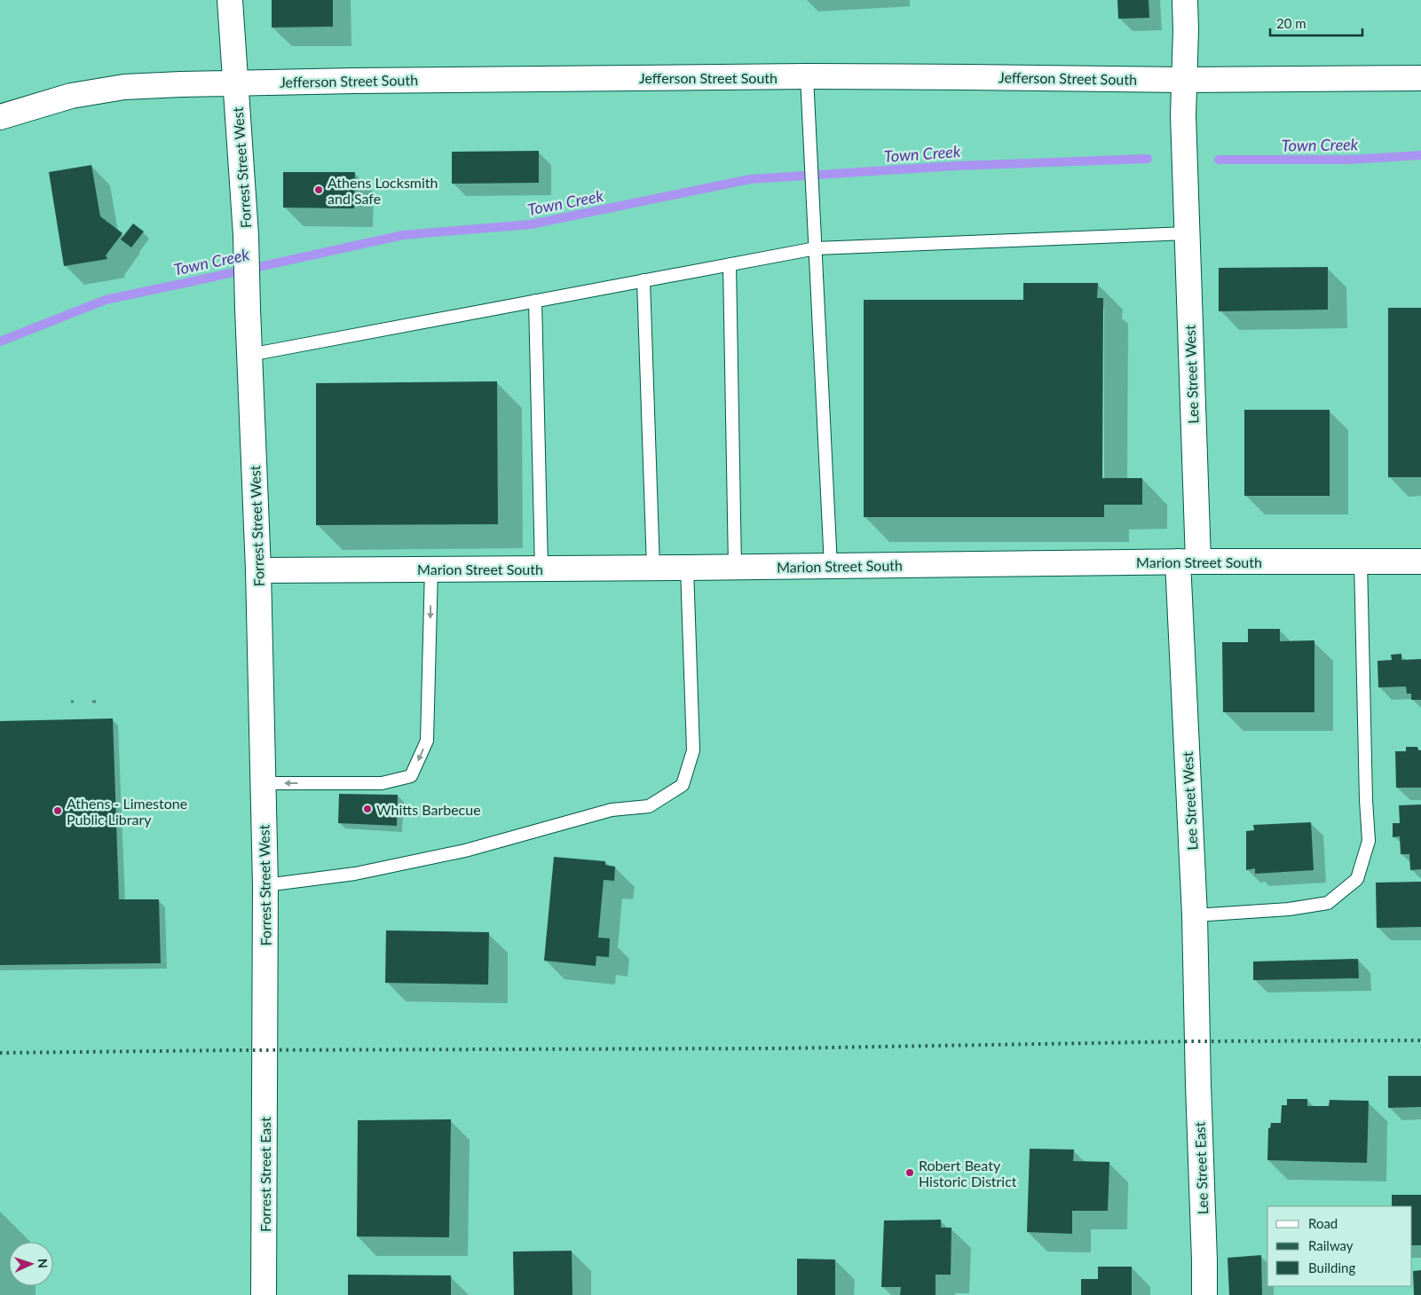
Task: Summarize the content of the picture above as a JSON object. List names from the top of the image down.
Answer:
{
  "streets": {
    "main road": [
      "Jefferson Street South",
      "Forrest Street West",
      "Lee Street West",
      "Marion Street South",
      "Lee Street East",
      "Forrest Street East"
    ]
  },
  "crossings": [
    ["Jefferson Street South", "Forrest Street West"],
    ["Jefferson Street South", "Lee Street West"],
    ["Forrest Street West", "Marion Street South"],
    ["Forrest Street West", "Forrest Street East"],
    ["Lee Street West", "Marion Street South"],
    ["Lee Street West", "Lee Street East"]
  ],
  "water": ["Town Creek"],
  "places": [
    "Athens Locksmith and Safe",
    "Whitts Barbecue",
    "Athens - Limestone Public Library",
    "Robert Beaty Historic District"
  ],
  "legend": ["Road", "Railway", "Building"],
  "scale_bar": "20 m",
  "north": "right"
}
